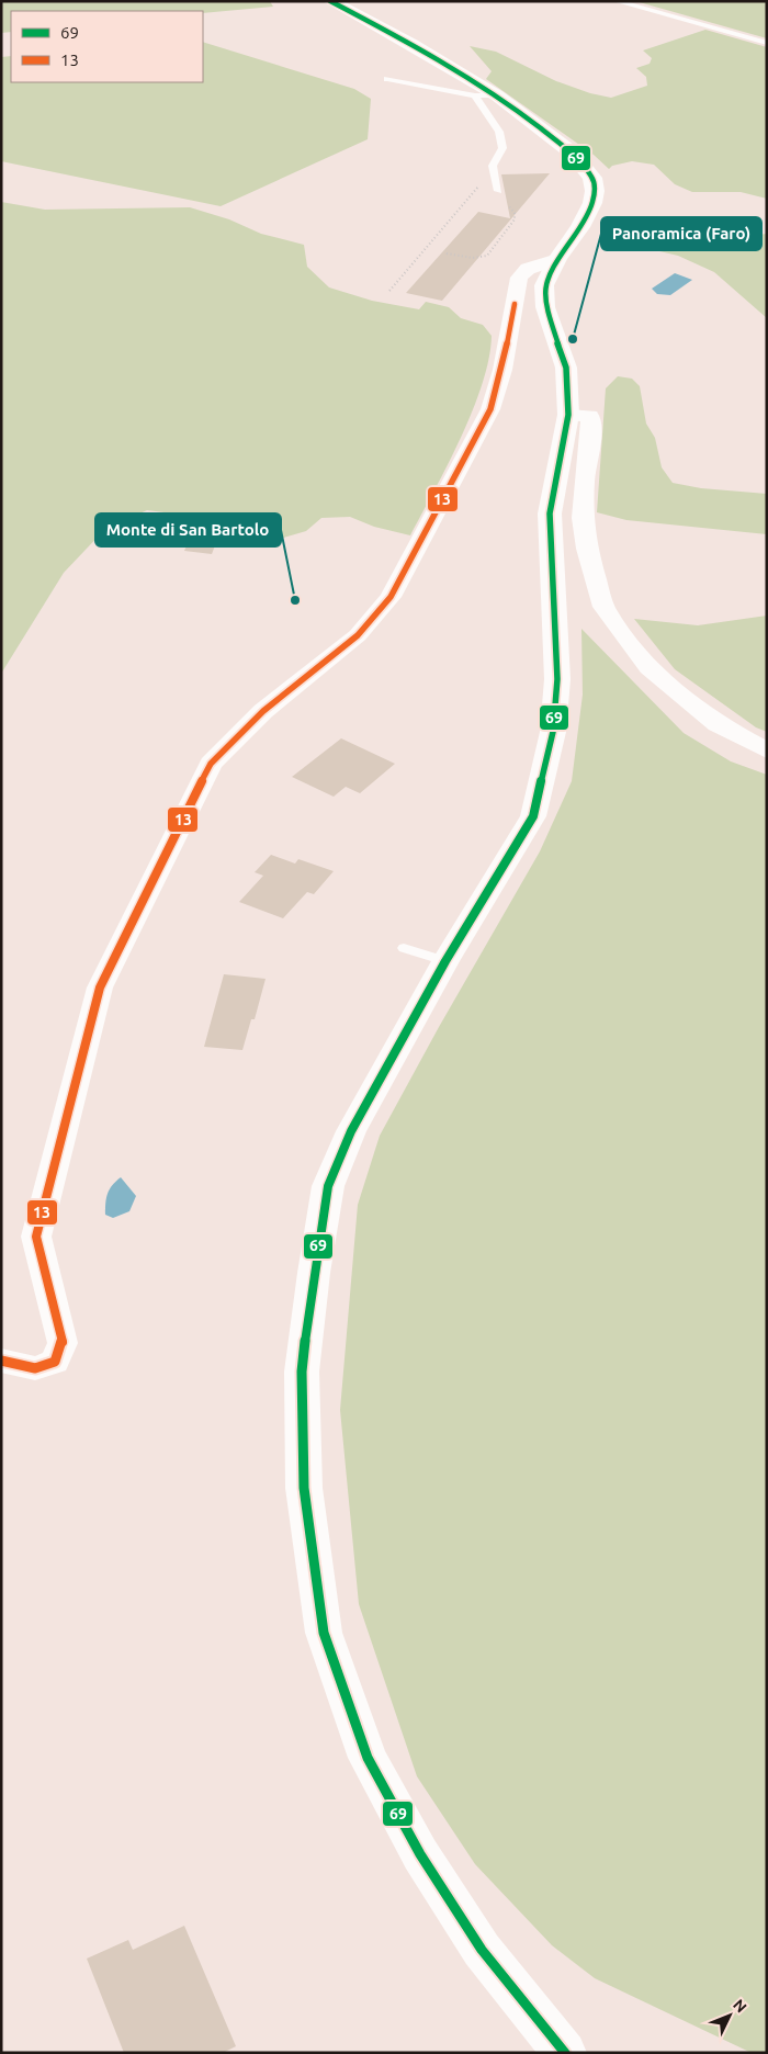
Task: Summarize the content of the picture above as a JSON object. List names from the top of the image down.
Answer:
{
  "places": ["Panoramica (Faro)", "Monte di San Bartolo"],
  "lines": ["transit line 69", "transit line 13"],
  "legend": ["69", "13"],
  "north": "top right"
}
